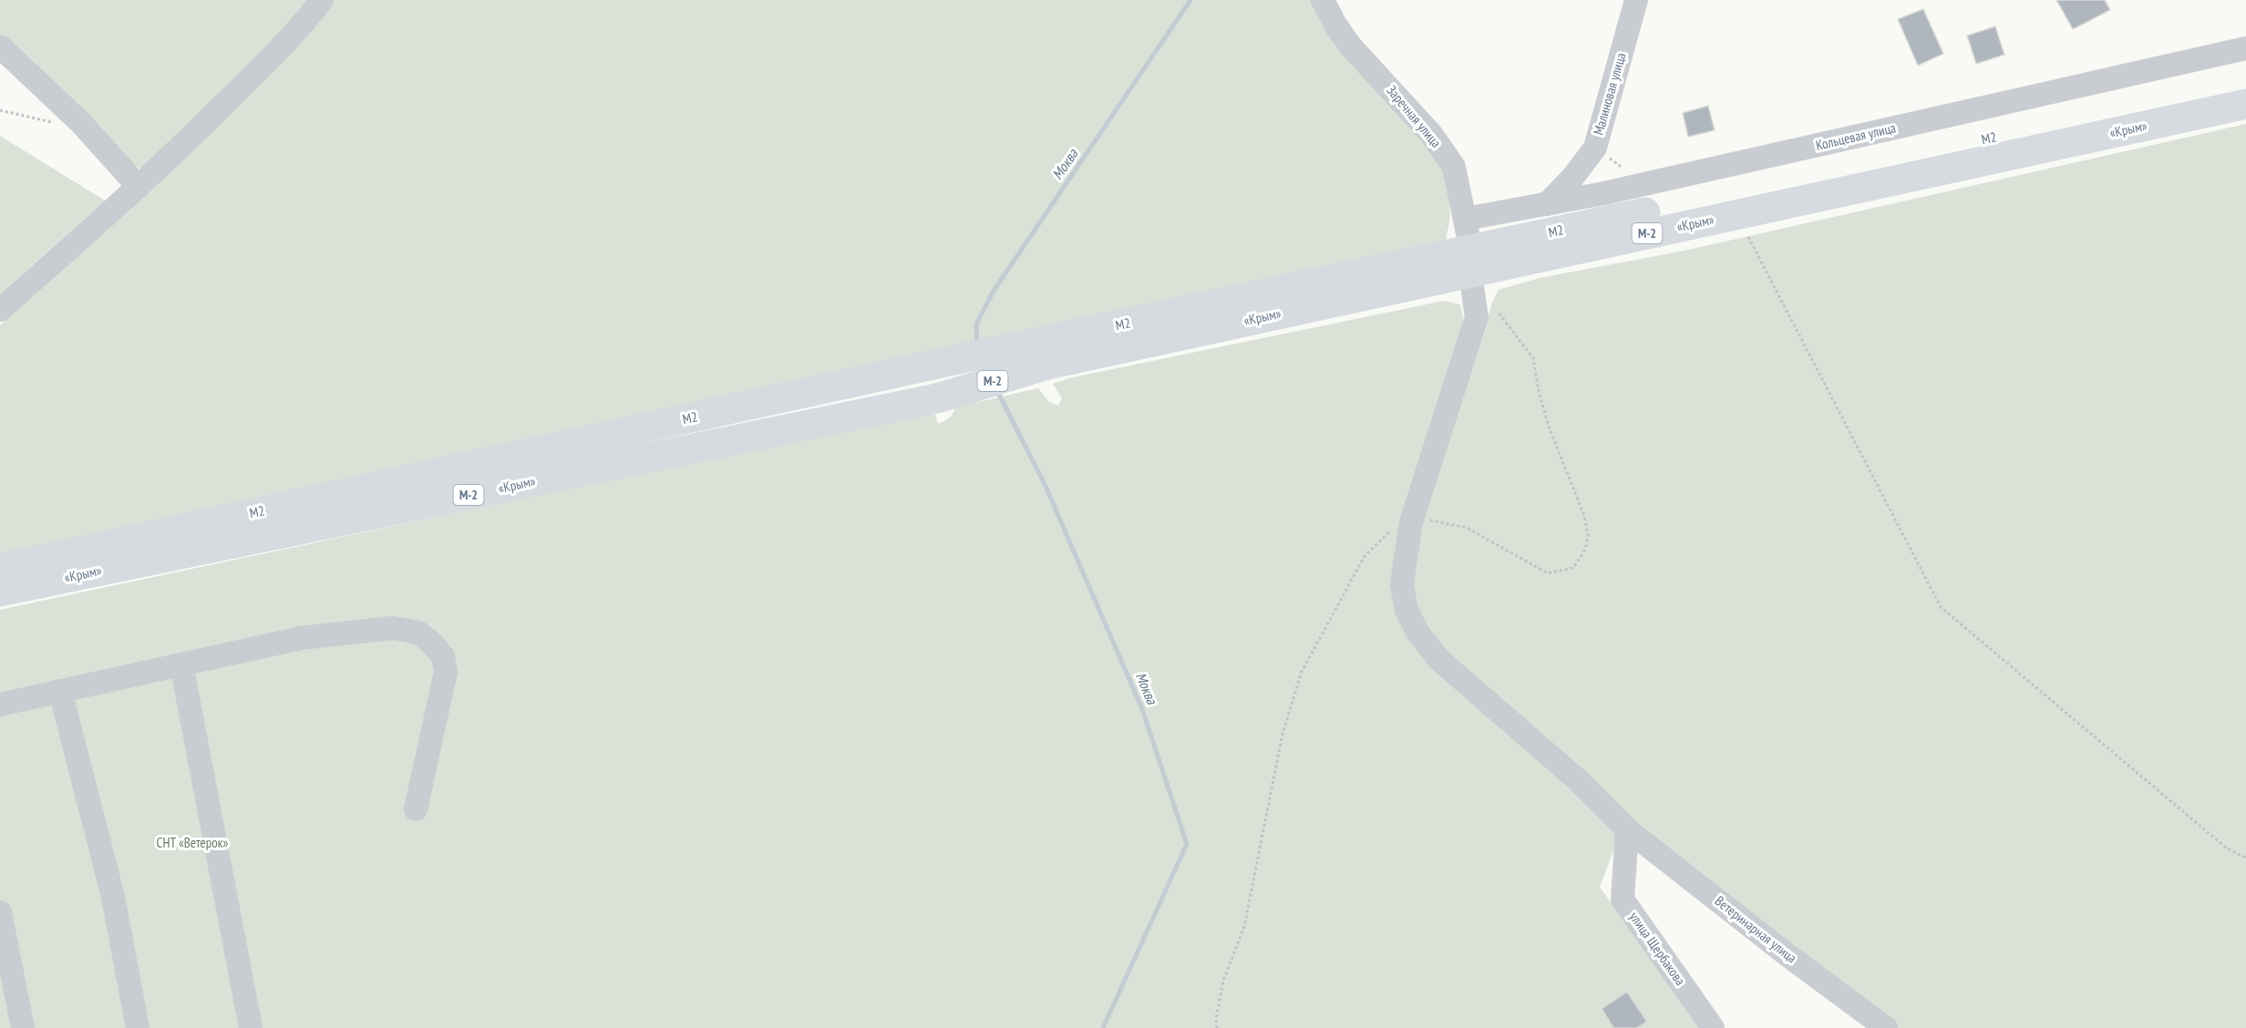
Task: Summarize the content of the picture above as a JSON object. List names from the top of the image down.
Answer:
{
  "streets": {
    "highway": ["«Крым»", "М2", "М-2"],
    "street": [
      "Малиновая улица",
      "Заречная улица",
      "Кольцевая улица",
      "Ветеринарная улица",
      "улица Щербакова"
    ]
  },
  "crossings": [
    ["Малиновая улица", "Кольцевая улица"],
    ["Заречная улица", "Кольцевая улица"],
    ["Заречная улица", "М2"],
    ["Заречная улица", "Ветеринарная улица"],
    ["М2", "Ветеринарная улица"],
    ["Ветеринарная улица", "улица Щербакова"]
  ],
  "water": ["Моква"],
  "parks": ["СНТ «Ветерок»"]
}
